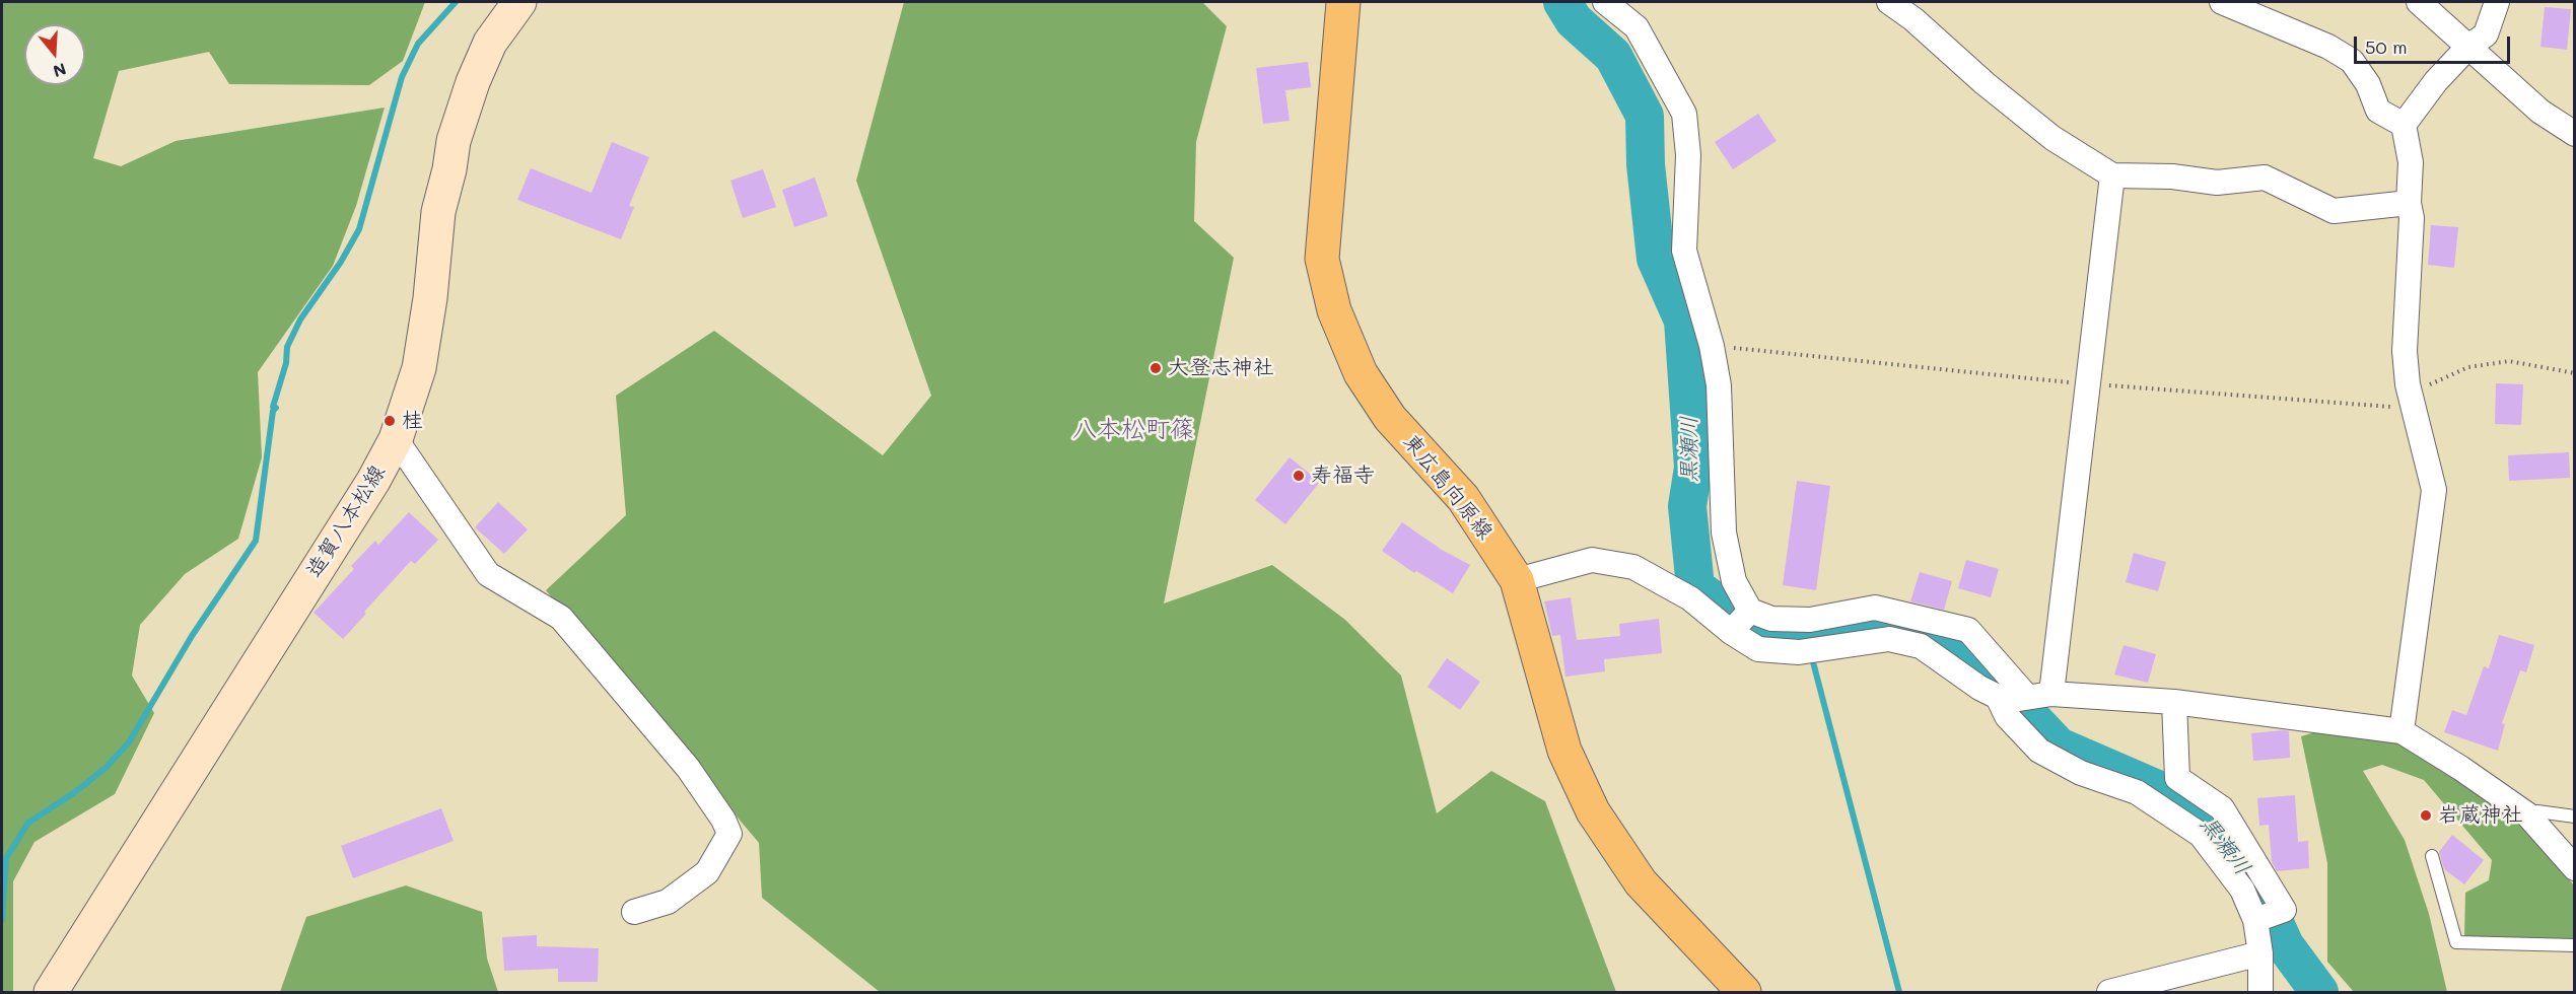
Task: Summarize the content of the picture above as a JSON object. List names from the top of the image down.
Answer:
{
  "streets": {
    "main road": ["東広島向原線", "造賀八本松線"]
  },
  "districts": ["八本松町篠"],
  "water": ["黒瀬川"],
  "places": [
    "大登志神社",
    "桂",
    "寿福寺",
    "岩蔵神社"
  ],
  "scale_bar": "50 m",
  "north": "bottom"
}
